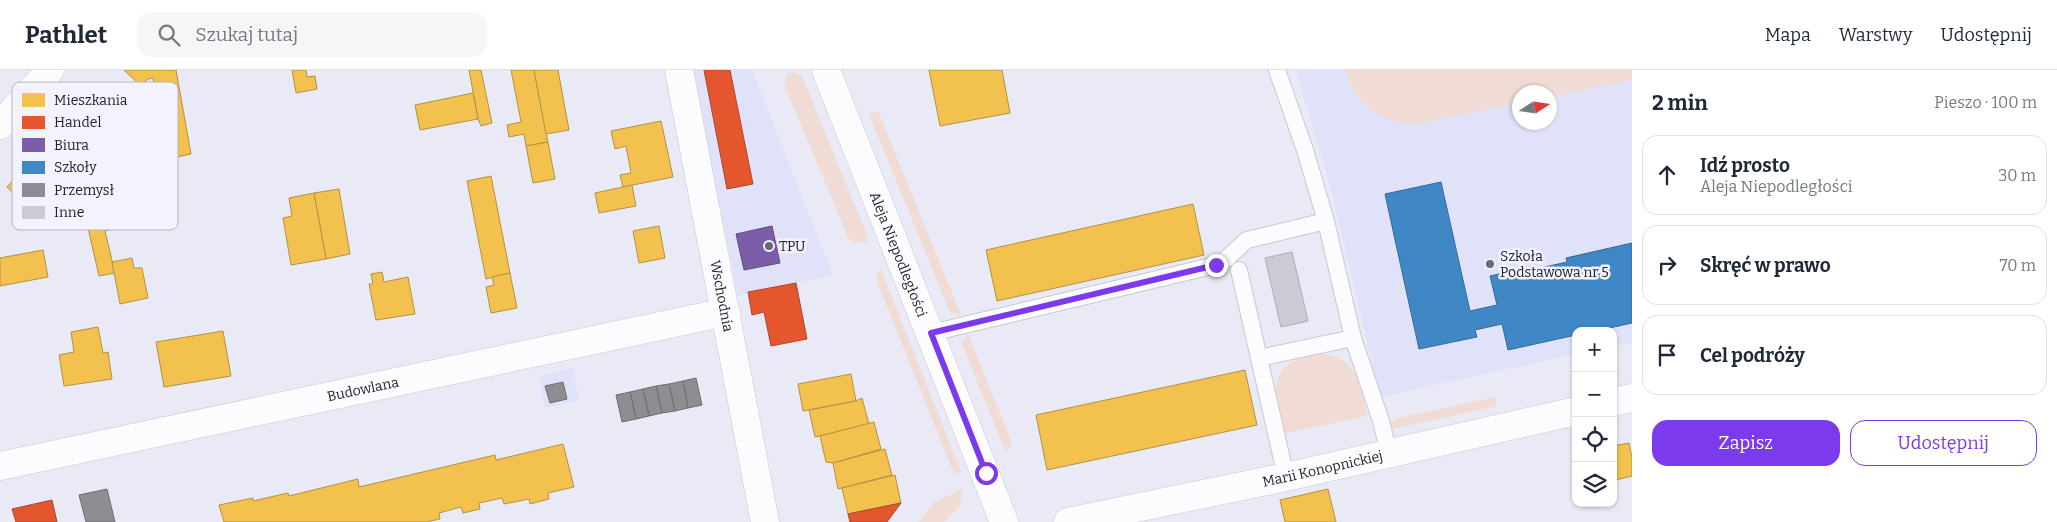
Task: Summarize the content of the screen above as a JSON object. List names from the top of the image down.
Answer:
{
  "streets": {
    "street": [
      "Aleja Niepodległości",
      "Wschodnia",
      "Budowlana",
      "Marii Konopnickiej"
    ]
  },
  "crossings": [
    ["Wschodnia", "Budowlana"]
  ],
  "places": ["TPU", "Szkoła Podstawowa nr 5"],
  "legend": [
    "Mieszkania",
    "Handel",
    "Biura",
    "Szkoły",
    "Przemysł",
    "Inne"
  ],
  "north": "right",
  "page": {
    "header": "Pathlet",
    "search": "Szukaj tutaj",
    "nav": ["Mapa", "Warstwy", "Udostępnij"],
    "heading": ["2 min", "Pieszo · 100 m"],
    "list": [
      ["Idź prosto", "Aleja Niepodległości", "30 m"],
      ["Skręć w prawo", "70 m"],
      "Cel podróży"
    ],
    "map_buttons": ["+", "−"],
    "buttons": ["Zapisz", "Udostępnij"]
  }
}
